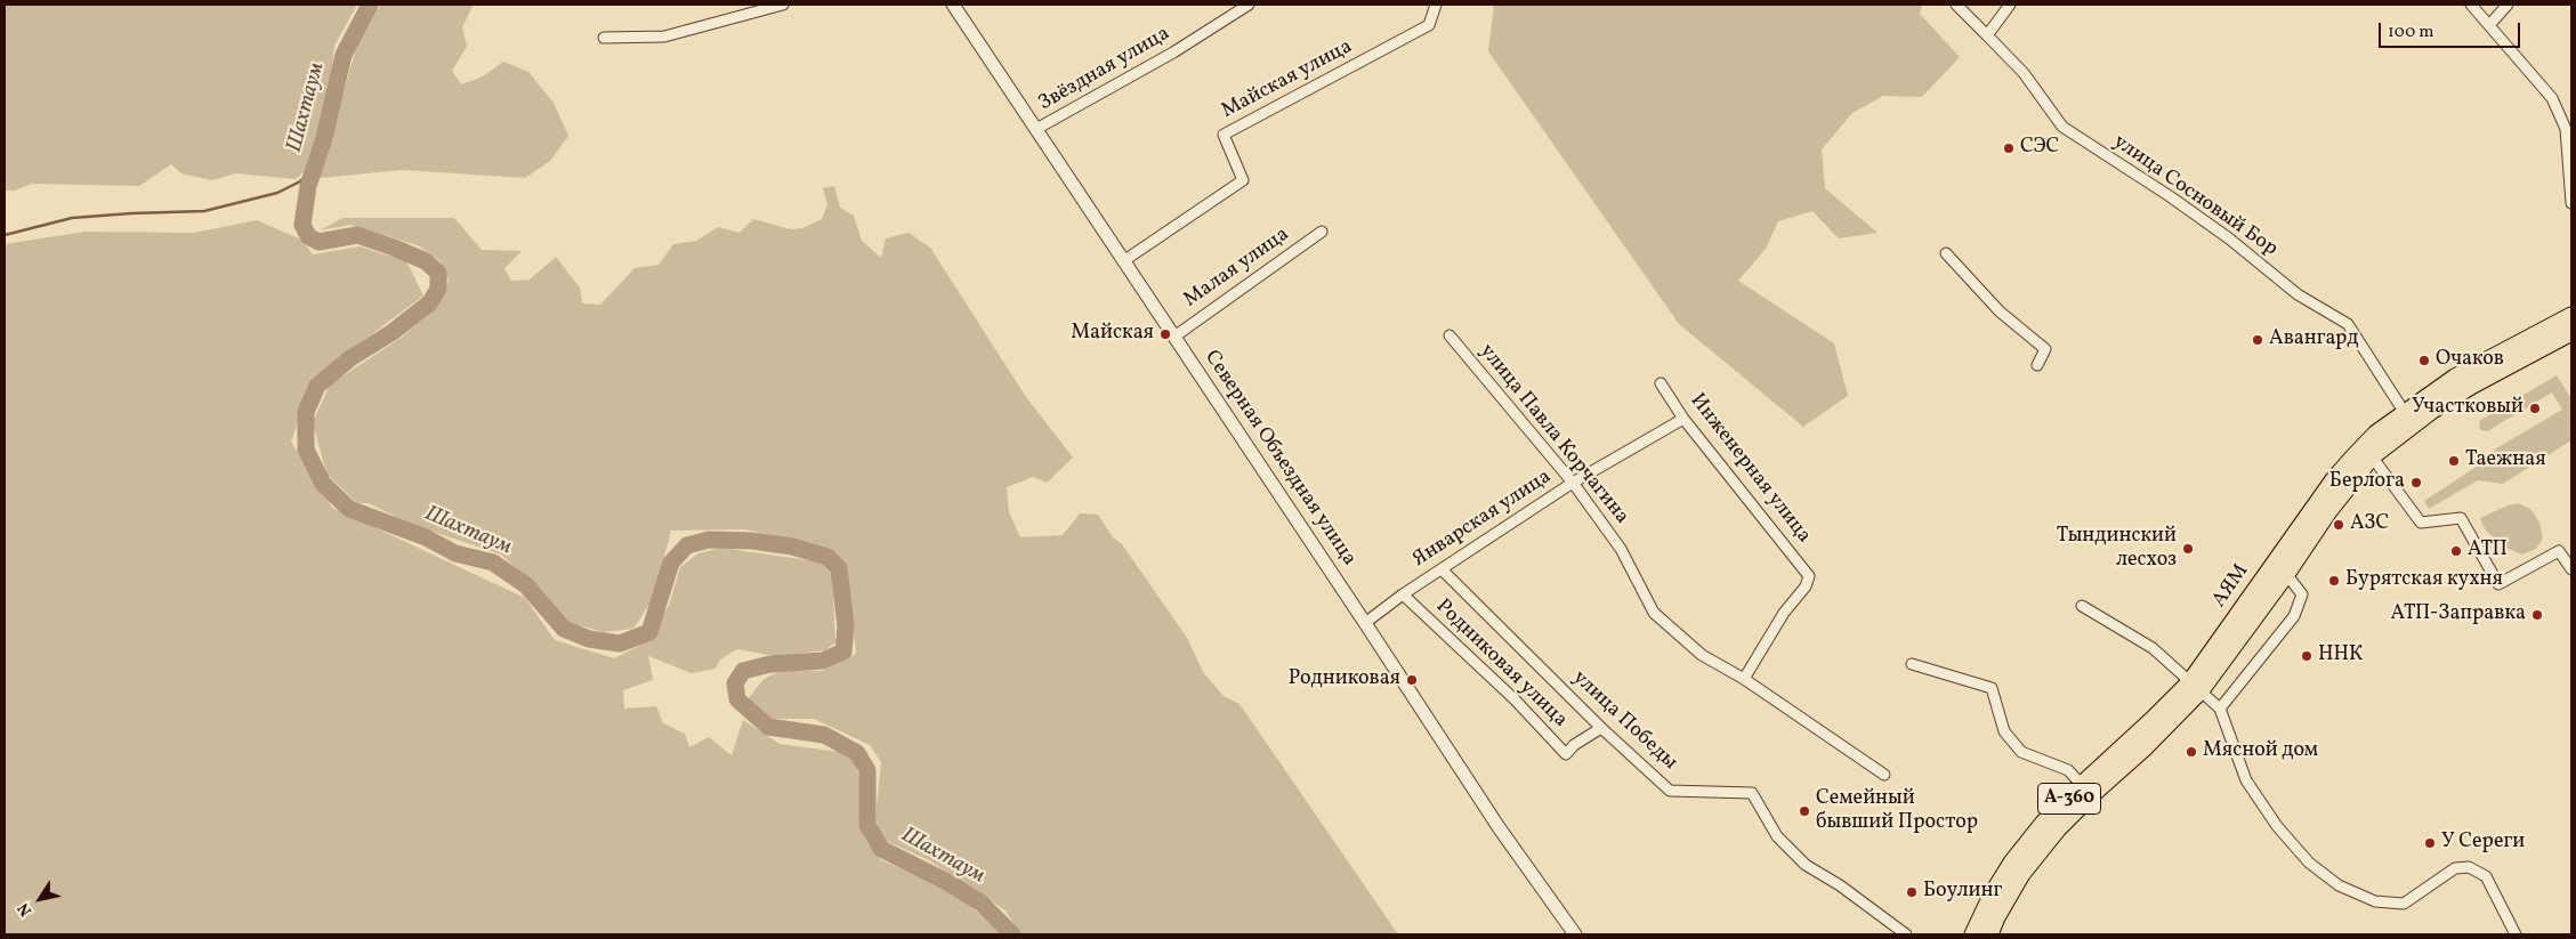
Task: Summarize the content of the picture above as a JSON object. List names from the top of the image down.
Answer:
{
  "streets": {
    "highway": ["АЯМ", "А-360"],
    "street": [
      "Звёздная улица",
      "Майская улица",
      "улица Сосновый Бор",
      "Малая улица",
      "улица Павла Корчагина",
      "Северная Объездная улица",
      "Инженерная улица",
      "Январская улица",
      "Родниковая улица",
      "улица Победы"
    ]
  },
  "crossings": [
    ["Звёздная улица", "Северная Объездная улица"],
    ["Майская улица", "Северная Объездная улица"],
    ["улица Сосновый Бор", "АЯМ"],
    ["Малая улица", "Северная Объездная улица"],
    ["улица Павла Корчагина", "Инженерная улица"],
    ["улица Павла Корчагина", "Январская улица"],
    ["Северная Объездная улица", "Январская улица"],
    ["Инженерная улица", "Январская улица"],
    ["Январская улица", "Родниковая улица"],
    ["Январская улица", "улица Победы"],
    ["Родниковая улица", "улица Победы"]
  ],
  "water": ["Шахтаум"],
  "places": [
    "СЭС",
    "Майская",
    "Авангард",
    "Очаков",
    "Участковый",
    "Таежная",
    "Берлога",
    "АЗС",
    "Тындинский лесхоз",
    "АТП",
    "Бурятская кухня",
    "АТП-Заправка",
    "ННК",
    "Родниковая",
    "Мясной дом",
    "Семейный бывший Простор",
    "У Сереги",
    "Боулинг"
  ],
  "scale_bar": "100 m",
  "north": "bottom left"
}
